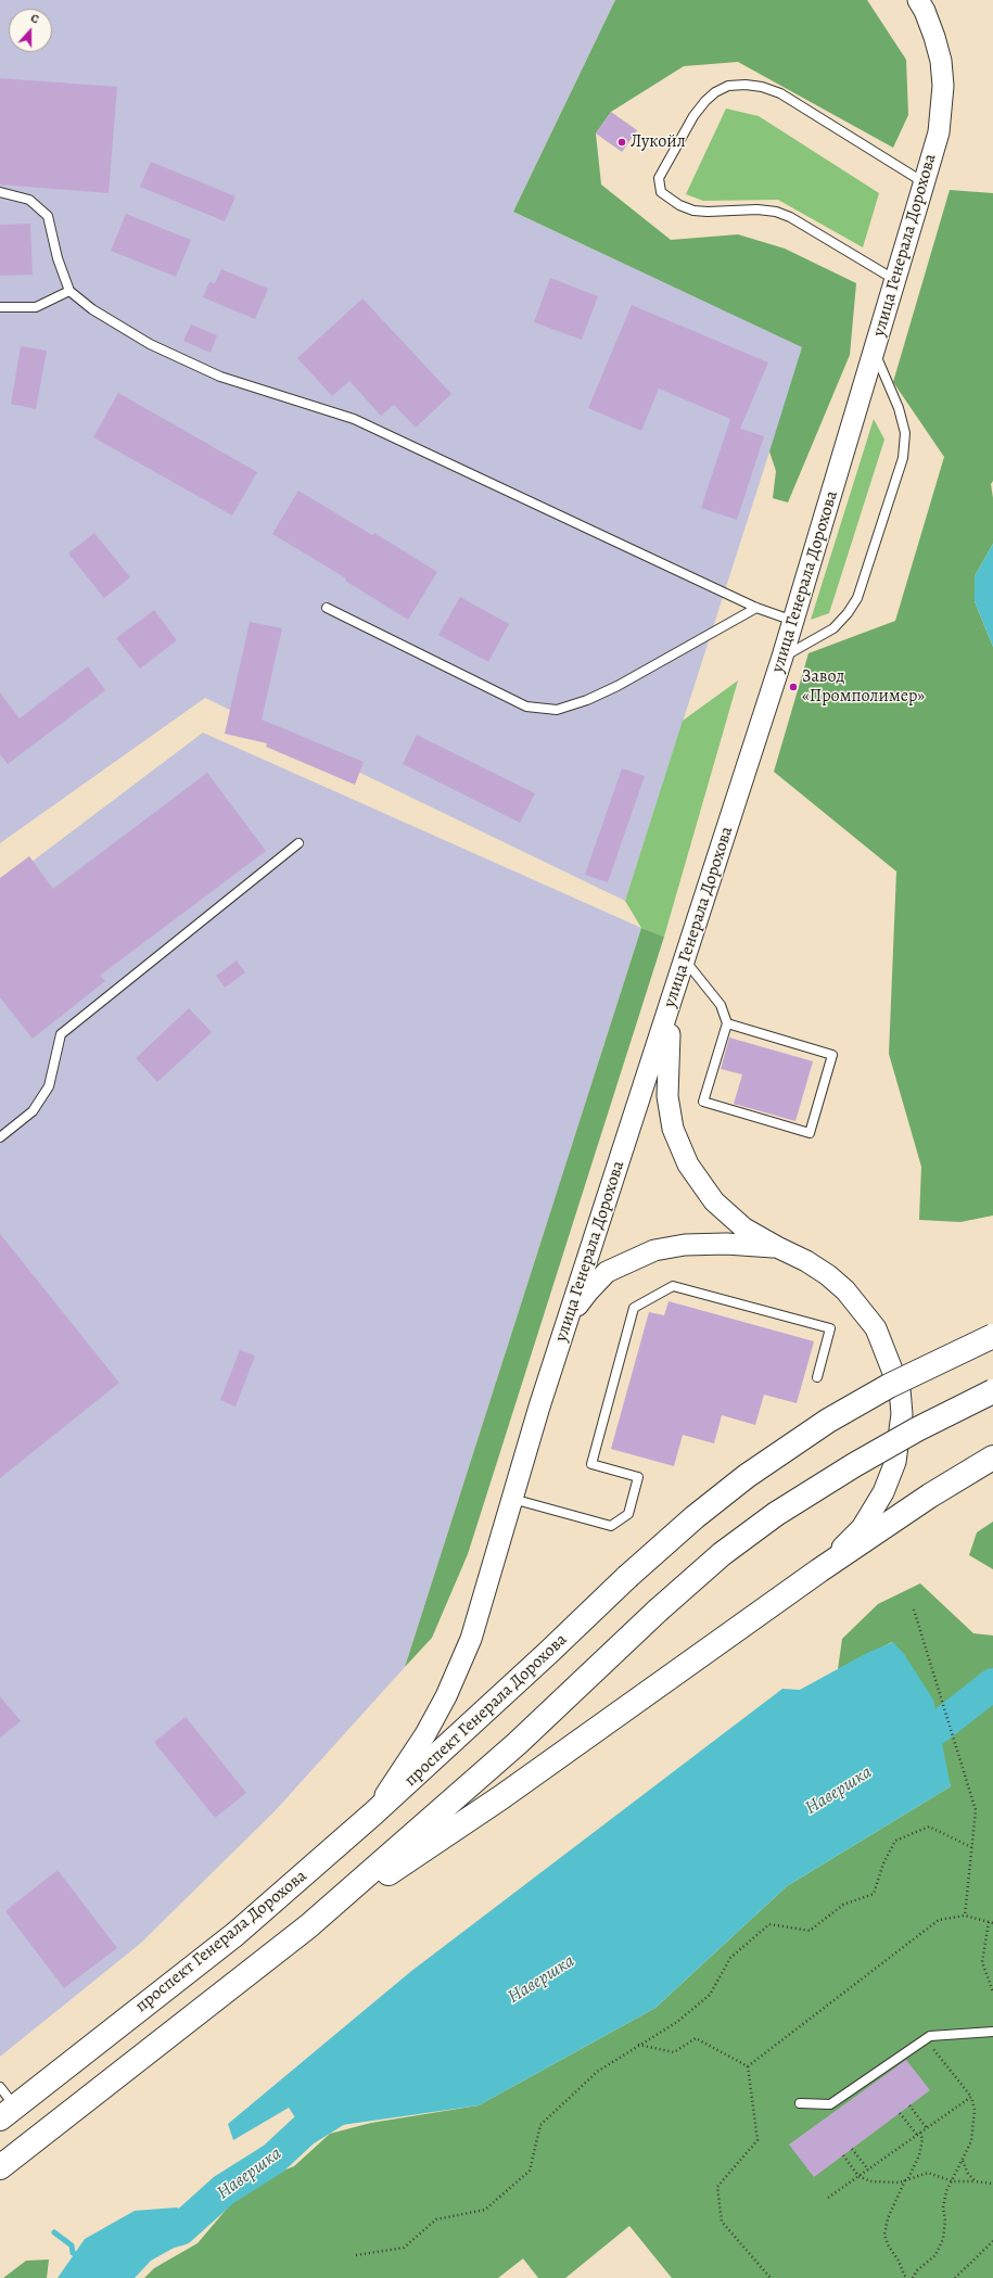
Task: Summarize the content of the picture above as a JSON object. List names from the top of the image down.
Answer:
{
  "streets": {
    "main road": ["проспект Генерала Дорохова"],
    "street": ["улица Генерала Дорохова"]
  },
  "crossings": [
    ["улица Генерала Дорохова", "проспект Генерала Дорохова"]
  ],
  "water": ["Навершка"],
  "places": ["Лукойл", "Завод «Промполимер»"],
  "north": "top"
}
